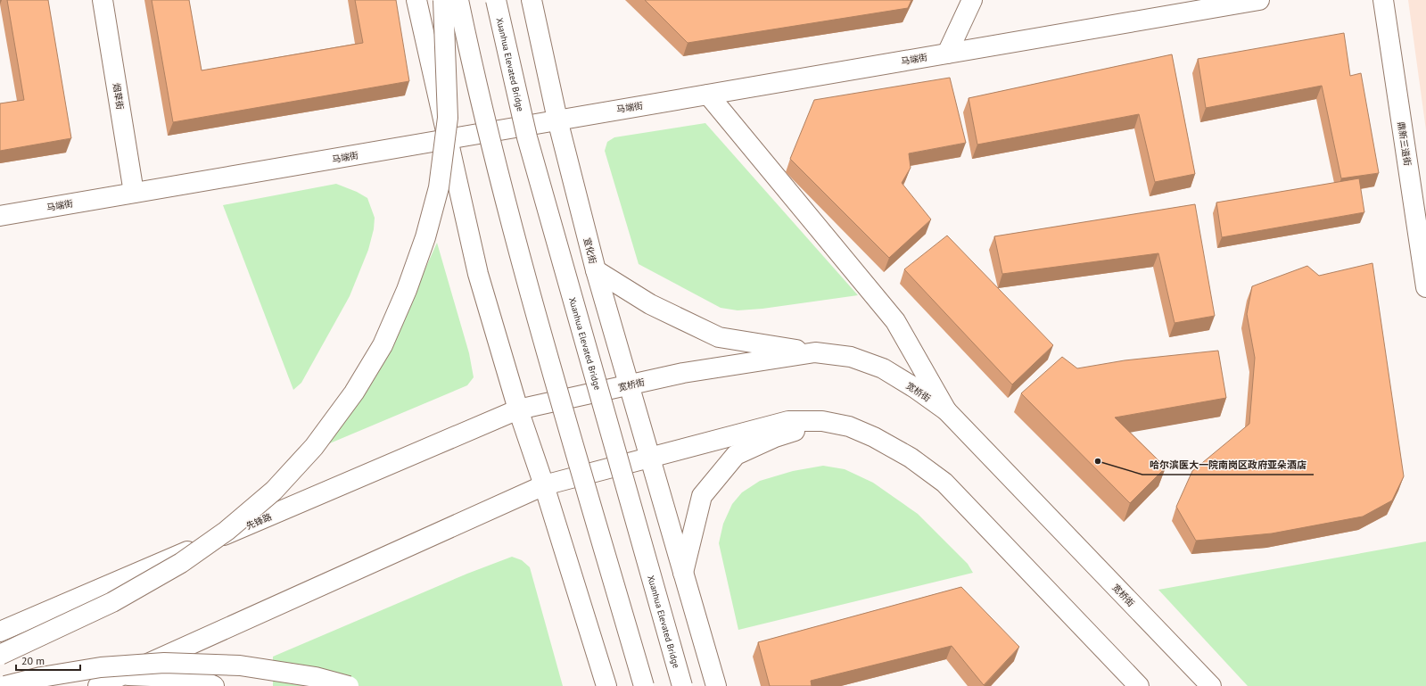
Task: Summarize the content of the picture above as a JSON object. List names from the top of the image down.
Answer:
{
  "streets": {
    "main road": [
      "马端街",
      "Xuanhua Elevated Bridge",
      "烟草街",
      "鼎新三道街",
      "宣化街",
      "宽桥街",
      "先锋路"
    ]
  },
  "crossings": [
    ["马端街", "烟草街"],
    ["马端街", "宣化街"],
    ["宣化街", "宽桥街"],
    ["宽桥街", "先锋路"]
  ],
  "places": ["哈尔滨医大一院南岗区政府亚朵酒店"],
  "scale_bar": "20 m"
}
